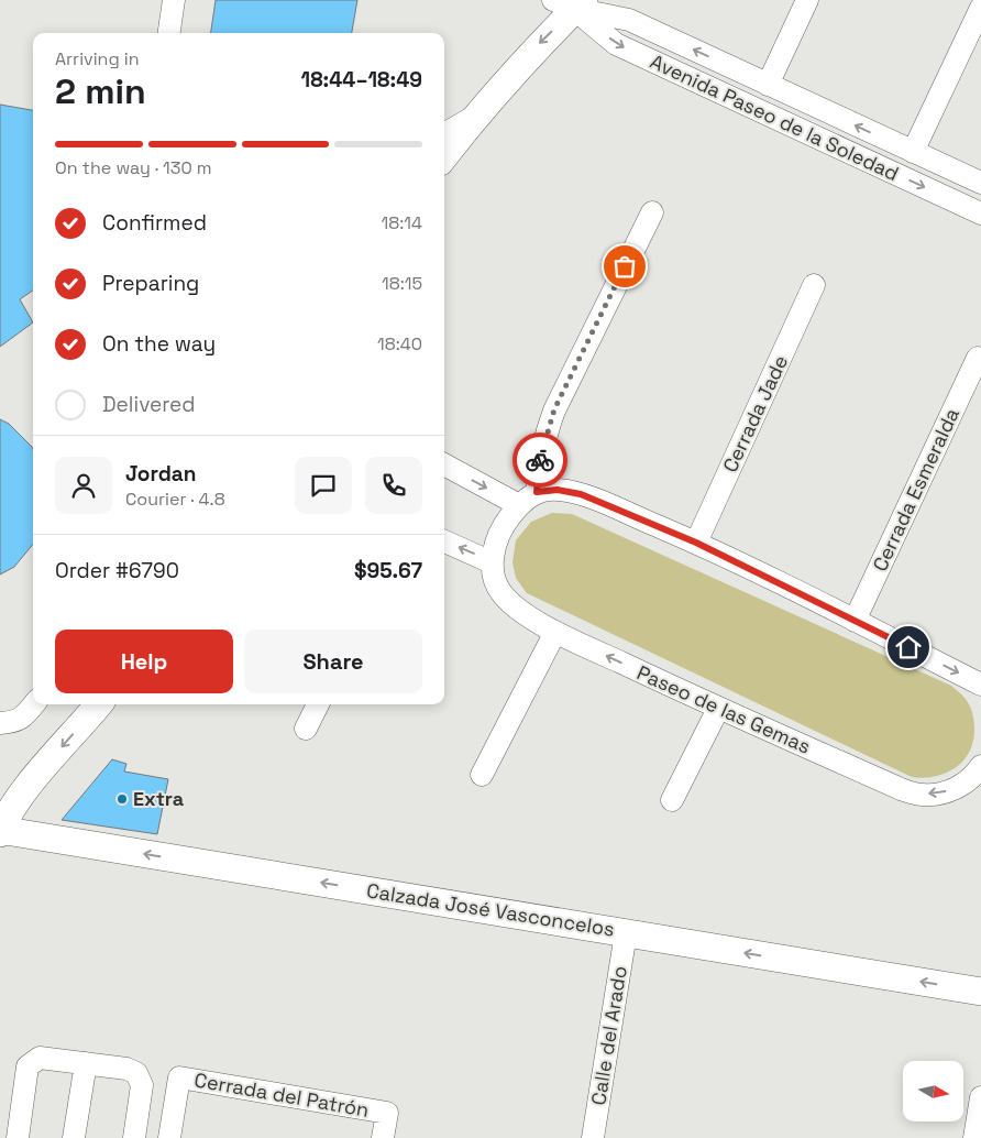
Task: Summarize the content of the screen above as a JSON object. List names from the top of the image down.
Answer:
{
  "streets": {
    "main road": ["Calzada José Vasconcelos"],
    "street": [
      "Avenida Paseo de la Soledad",
      "Cerrada Jade",
      "Cerrada Esmeralda",
      "Paseo de las Gemas",
      "Calle del Arado",
      "Cerrada del Patrón"
    ]
  },
  "crossings": [
    ["Calzada José Vasconcelos", "Calle del Arado"]
  ],
  "one_way": ["Calzada José Vasconcelos"],
  "places": ["Extra"],
  "north": "right",
  "page": {
    "heading": ["2 min", "Arriving in", "18:44–18:49"],
    "panel": [
      "Jordan",
      "Courier · 4.8",
      "Order #6790",
      "$95.67"
    ],
    "bar": "On the way · 130 m",
    "list": [
      ["Confirmed", "18:14"],
      ["Preparing", "18:15"],
      ["On the way", "18:40"],
      "Delivered"
    ],
    "buttons": ["Help", "Share"]
  }
}
